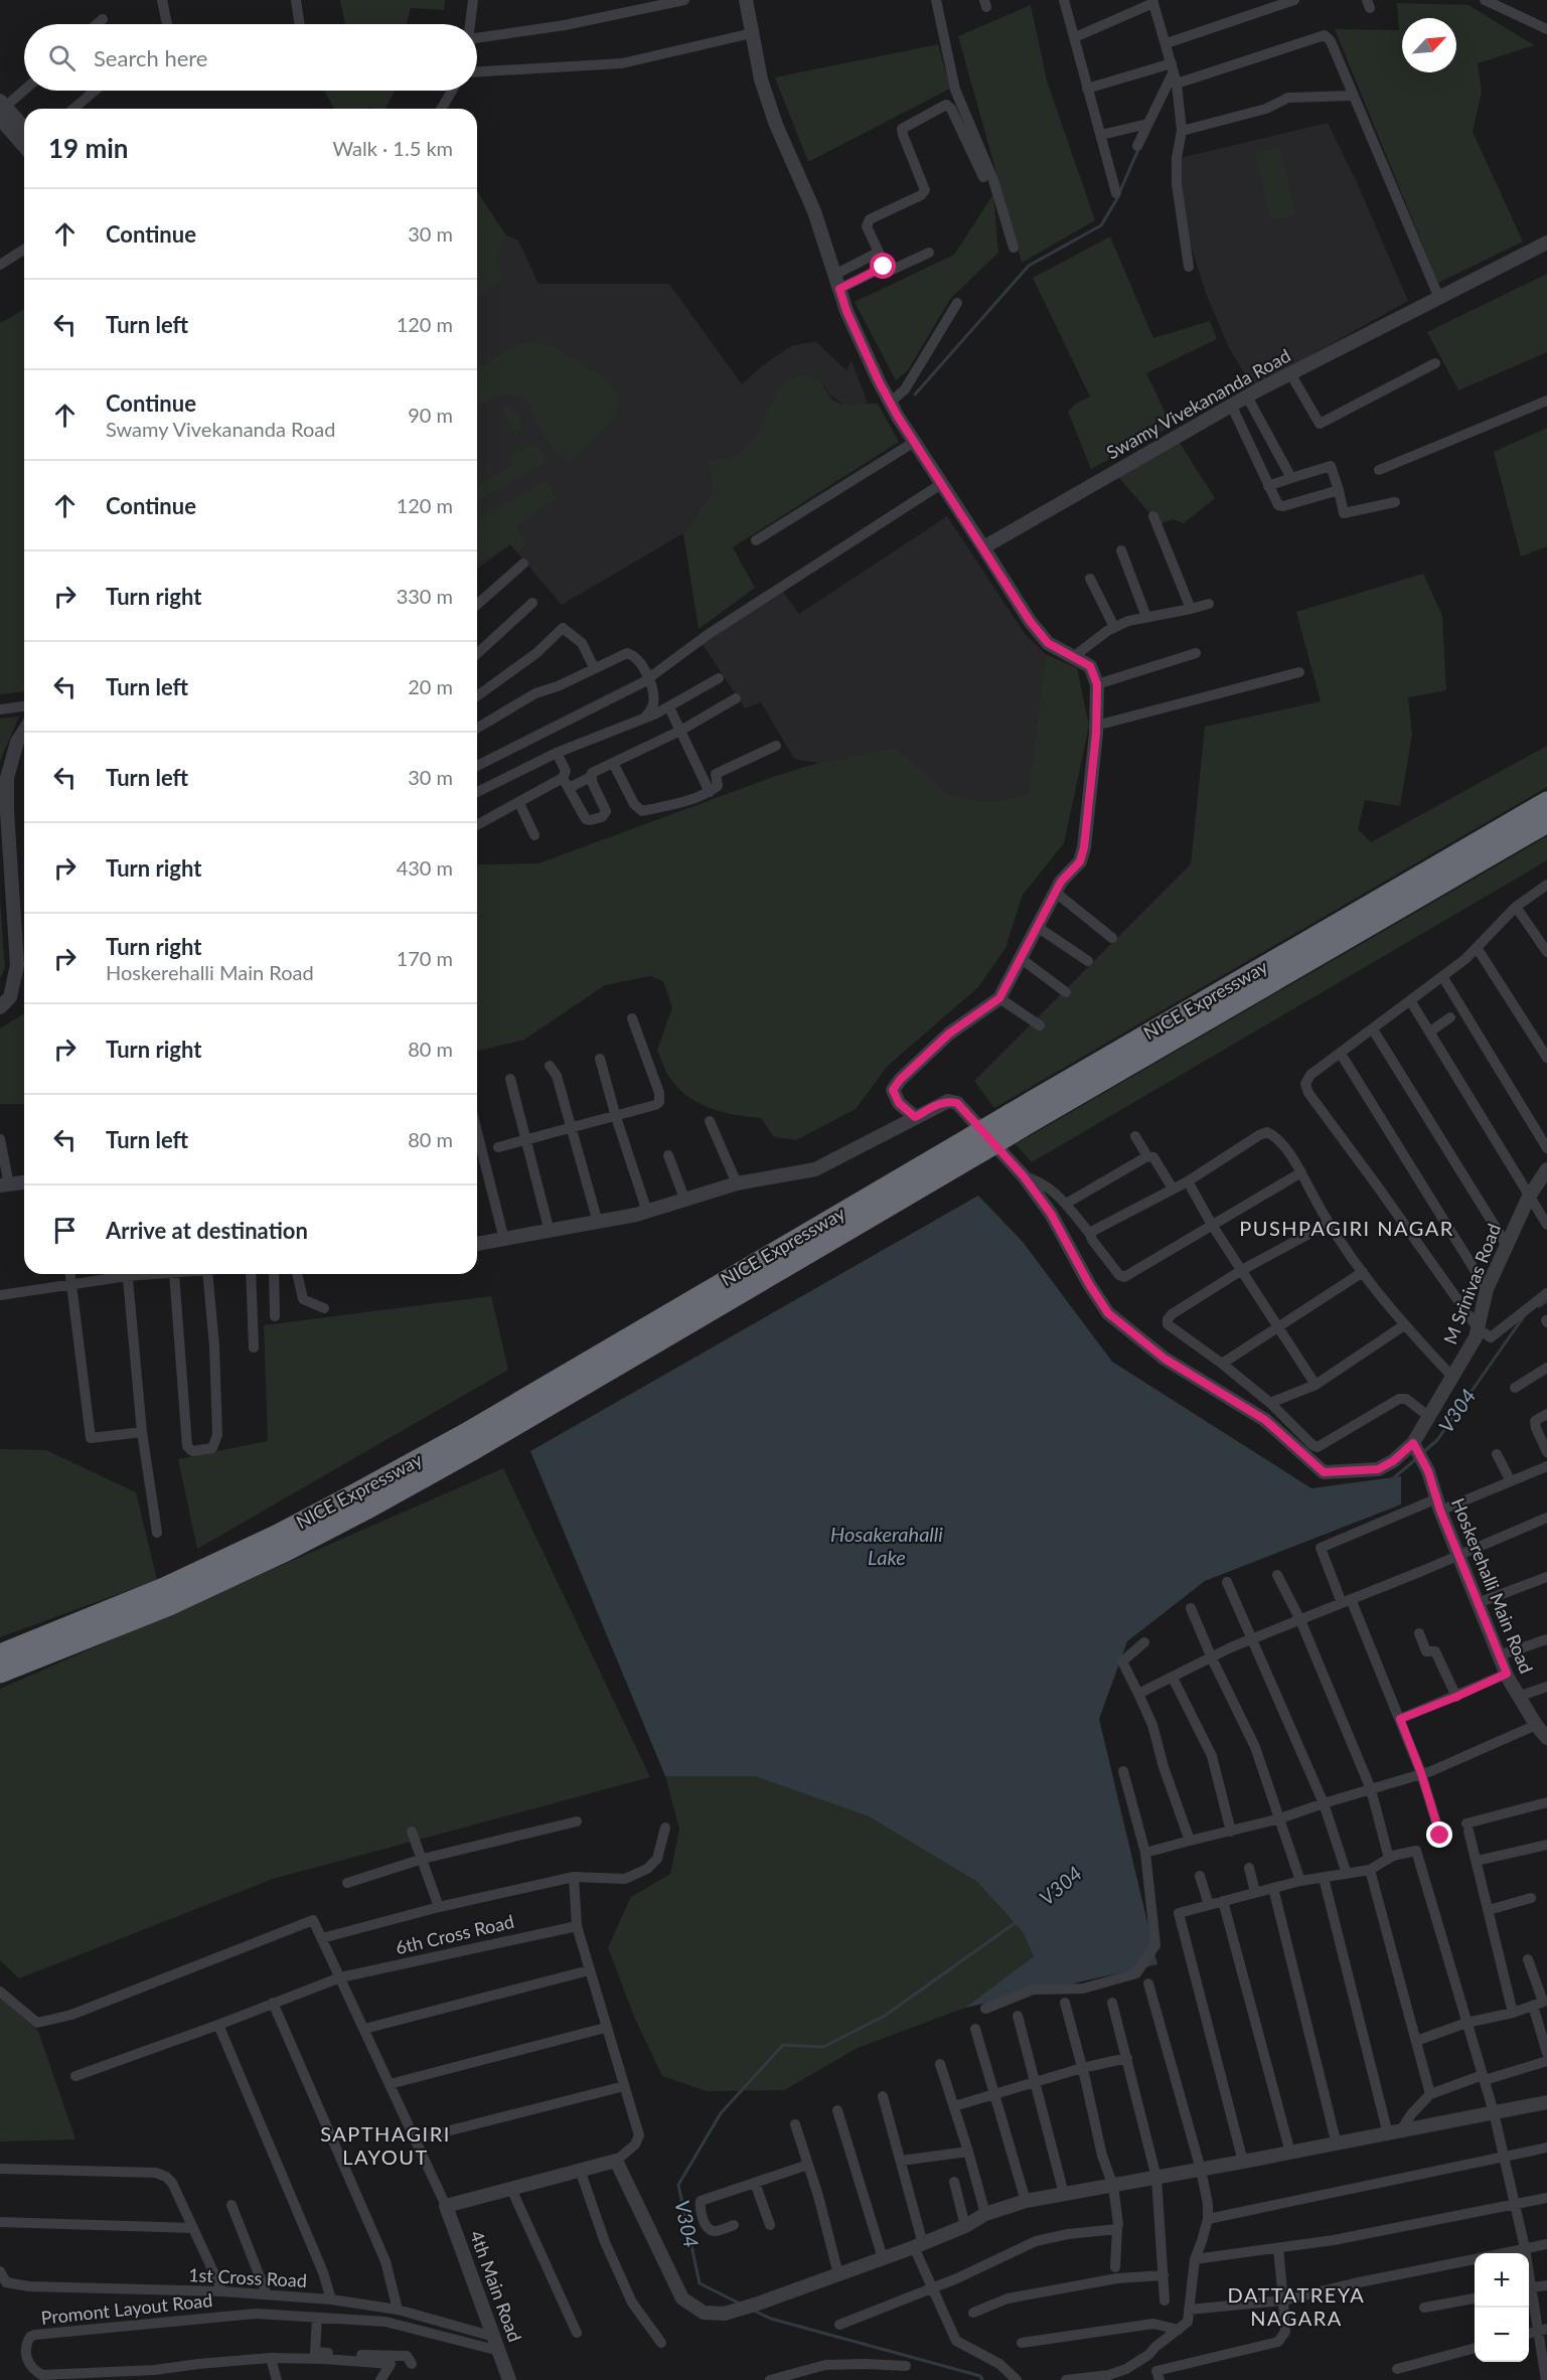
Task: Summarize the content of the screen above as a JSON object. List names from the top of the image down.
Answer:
{
  "streets": {
    "highway": ["NICE Expressway"],
    "street": [
      "Swamy Vivekananda Road",
      "M Srinivas Road",
      "Hoskerehalli Main Road",
      "6th Cross Road",
      "1st Cross Road",
      "4th Main Road",
      "Promont Layout Road"
    ]
  },
  "crossings": [
    ["M Srinivas Road", "Hoskerehalli Main Road"],
    ["1st Cross Road", "4th Main Road"],
    ["4th Main Road", "Promont Layout Road"]
  ],
  "districts": ["PUSHPAGIRI NAGAR", "SAPTHAGIRI LAYOUT", "DATTATREYA NAGARA"],
  "water": ["V304", "Hosakerahalli Lake"],
  "north": "top right",
  "page": {
    "search": "Search here",
    "heading": ["19 min", "Walk · 1.5 km"],
    "list": [
      ["Continue", "30 m"],
      ["Turn left", "120 m"],
      ["Continue", "Swamy Vivekananda Road", "90 m"],
      ["Continue", "120 m"],
      ["Turn right", "330 m"],
      ["Turn left", "20 m"],
      ["Turn left", "30 m"],
      ["Turn right", "430 m"],
      ["Turn right", "Hoskerehalli Main Road", "170 m"],
      ["Turn right", "80 m"],
      ["Turn left", "80 m"],
      "Arrive at destination"
    ],
    "map_buttons": ["+", "−"]
  }
}
